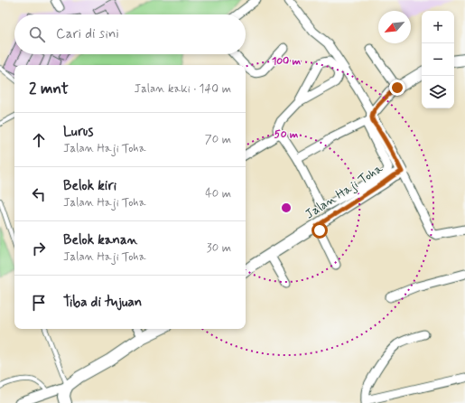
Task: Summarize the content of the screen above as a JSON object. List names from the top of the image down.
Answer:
{
  "streets": {
    "street": ["Jalan Haji Toha"]
  },
  "north": "bottom left",
  "page": {
    "map_buttons": ["+", "−"],
    "search": "Cari di sini",
    "heading": ["2 mnt", "Jalan kaki · 140 m"],
    "list": [
      ["Lurus", "Jalan Haji Toha", "70 m"],
      ["Belok kiri", "Jalan Haji Toha", "40 m"],
      ["Belok kanan", "Jalan Haji Toha", "30 m"],
      "Tiba di tujuan"
    ]
  },
  "rings": ["100 m", "50 m"]
}
